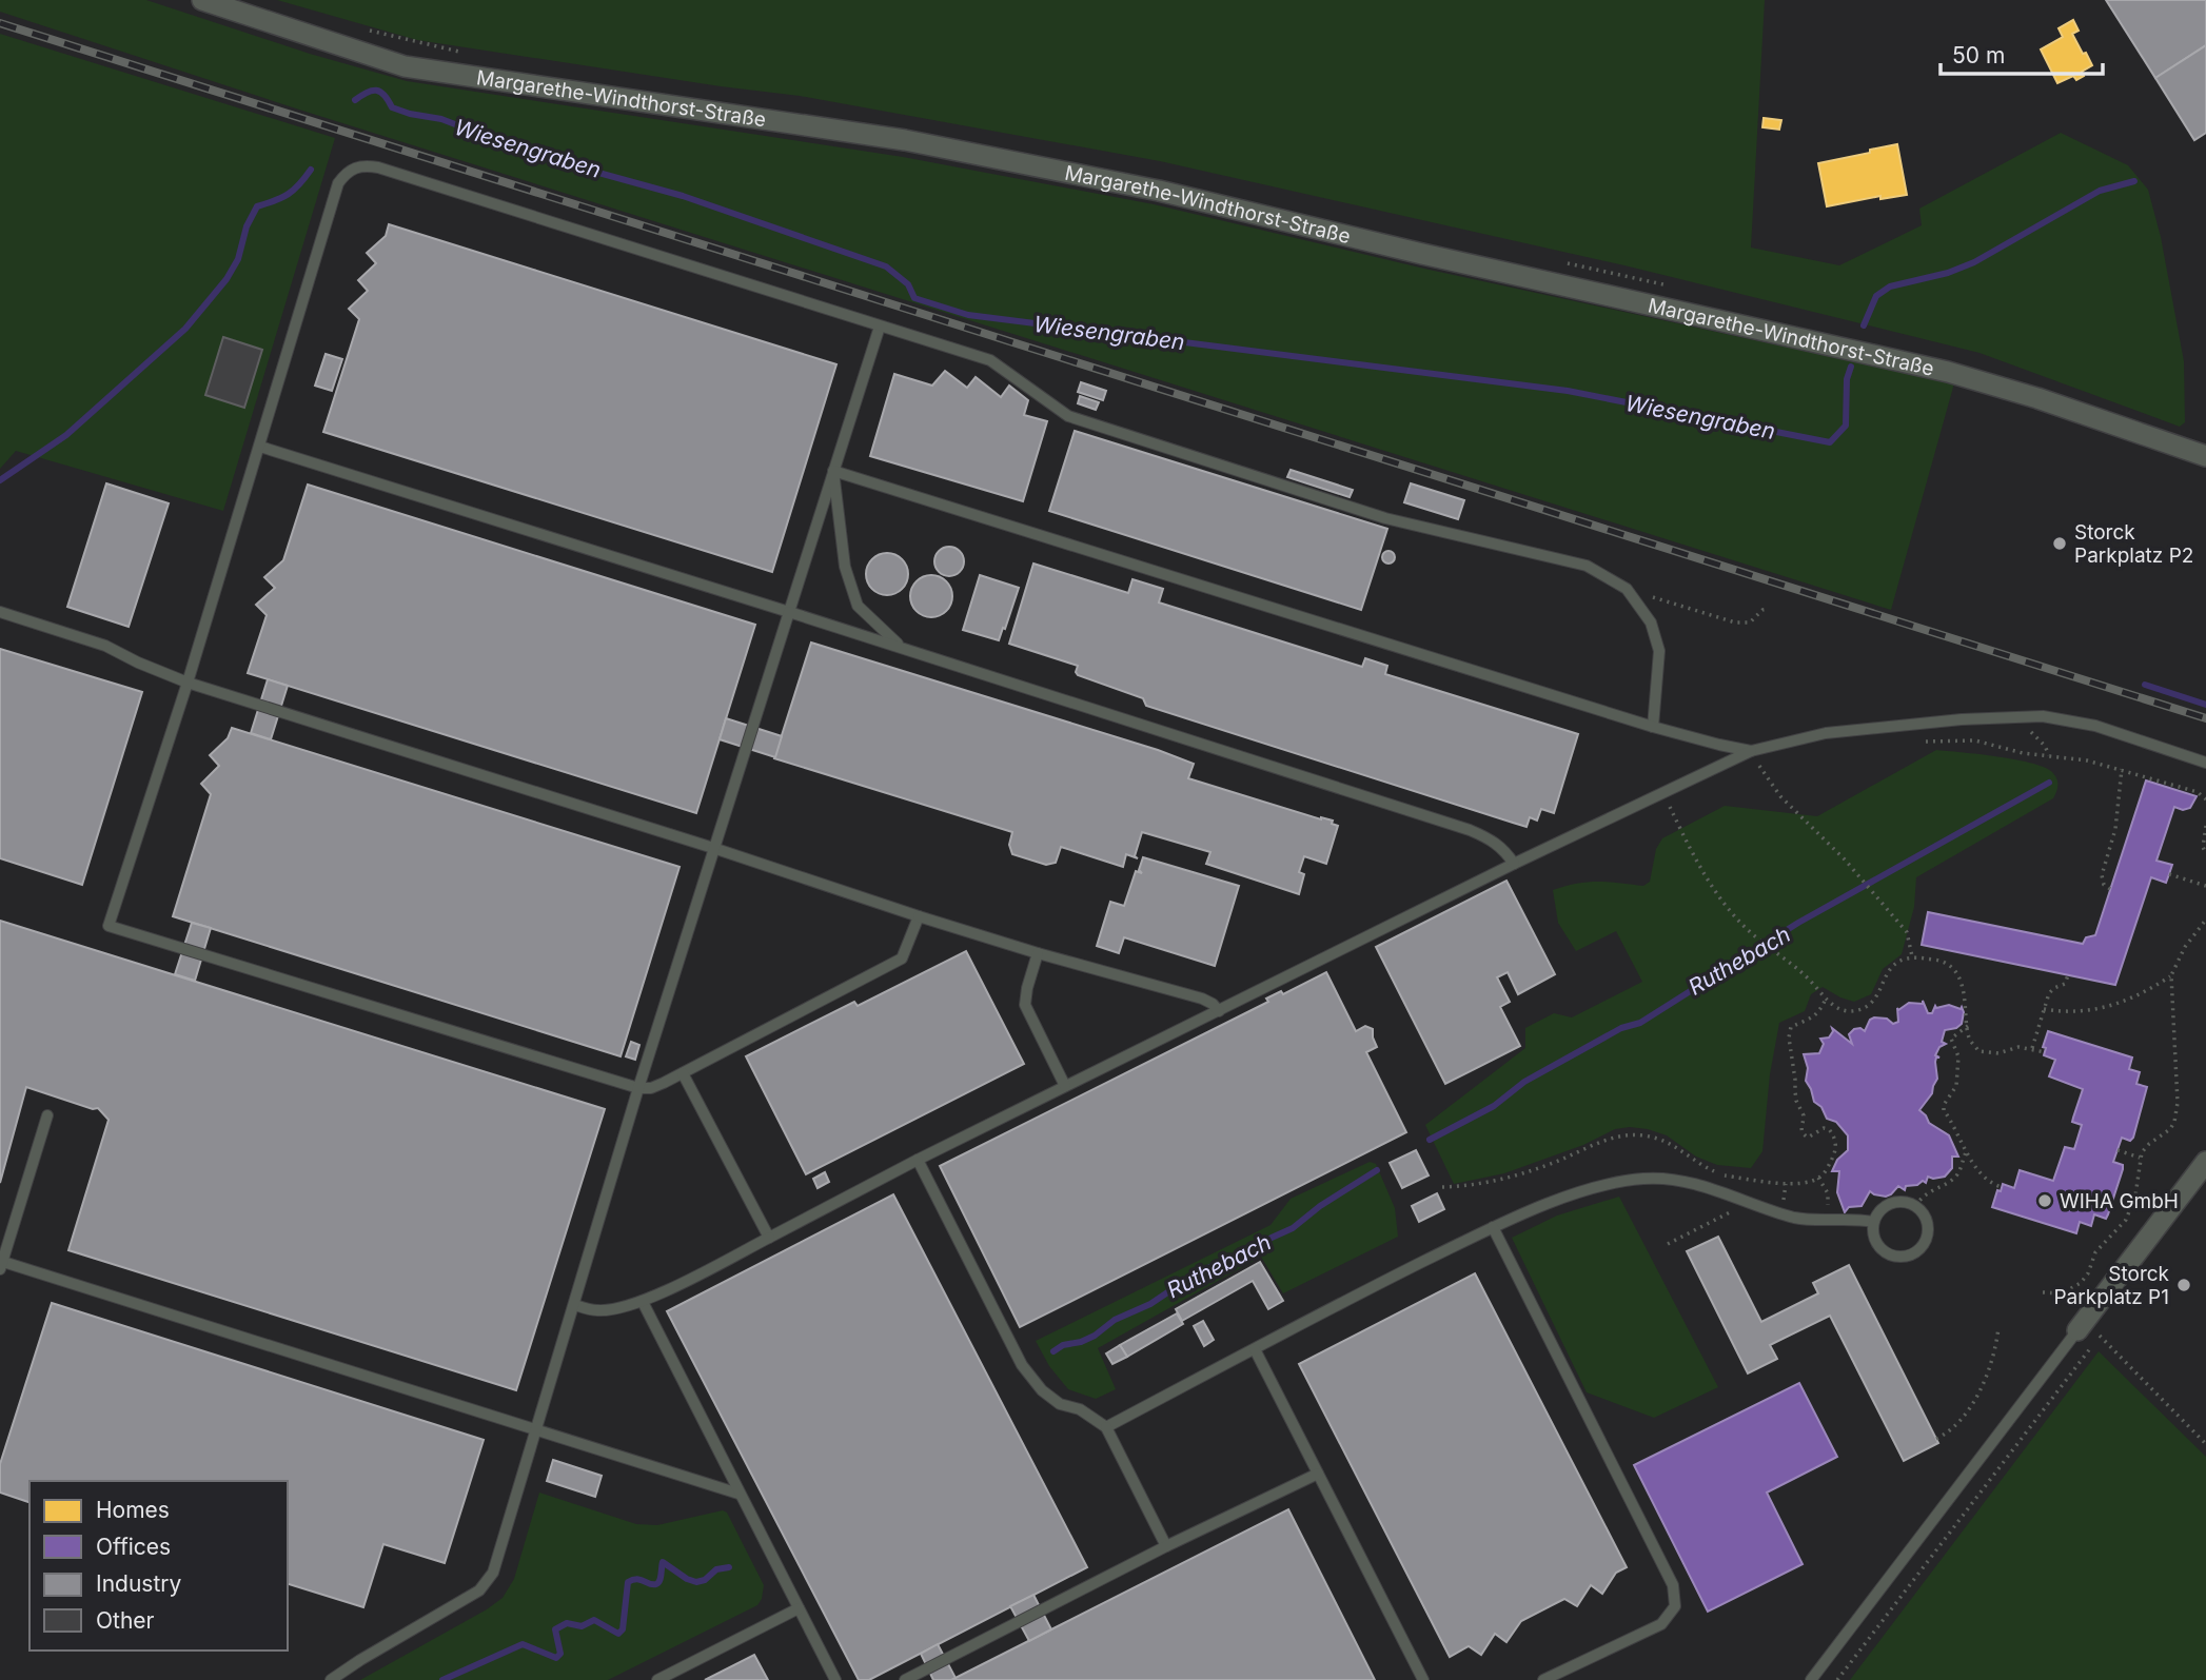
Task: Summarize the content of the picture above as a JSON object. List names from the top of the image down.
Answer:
{
  "streets": {
    "street": ["Margarethe-Windthorst-Straße"]
  },
  "water": ["Wiesengraben", "Ruthebach"],
  "places": ["Storck Parkplatz P2", "WIHA GmbH", "Storck Parkplatz P1"],
  "legend": [
    "Homes",
    "Offices",
    "Industry",
    "Other"
  ],
  "scale_bar": "50 m"
}
